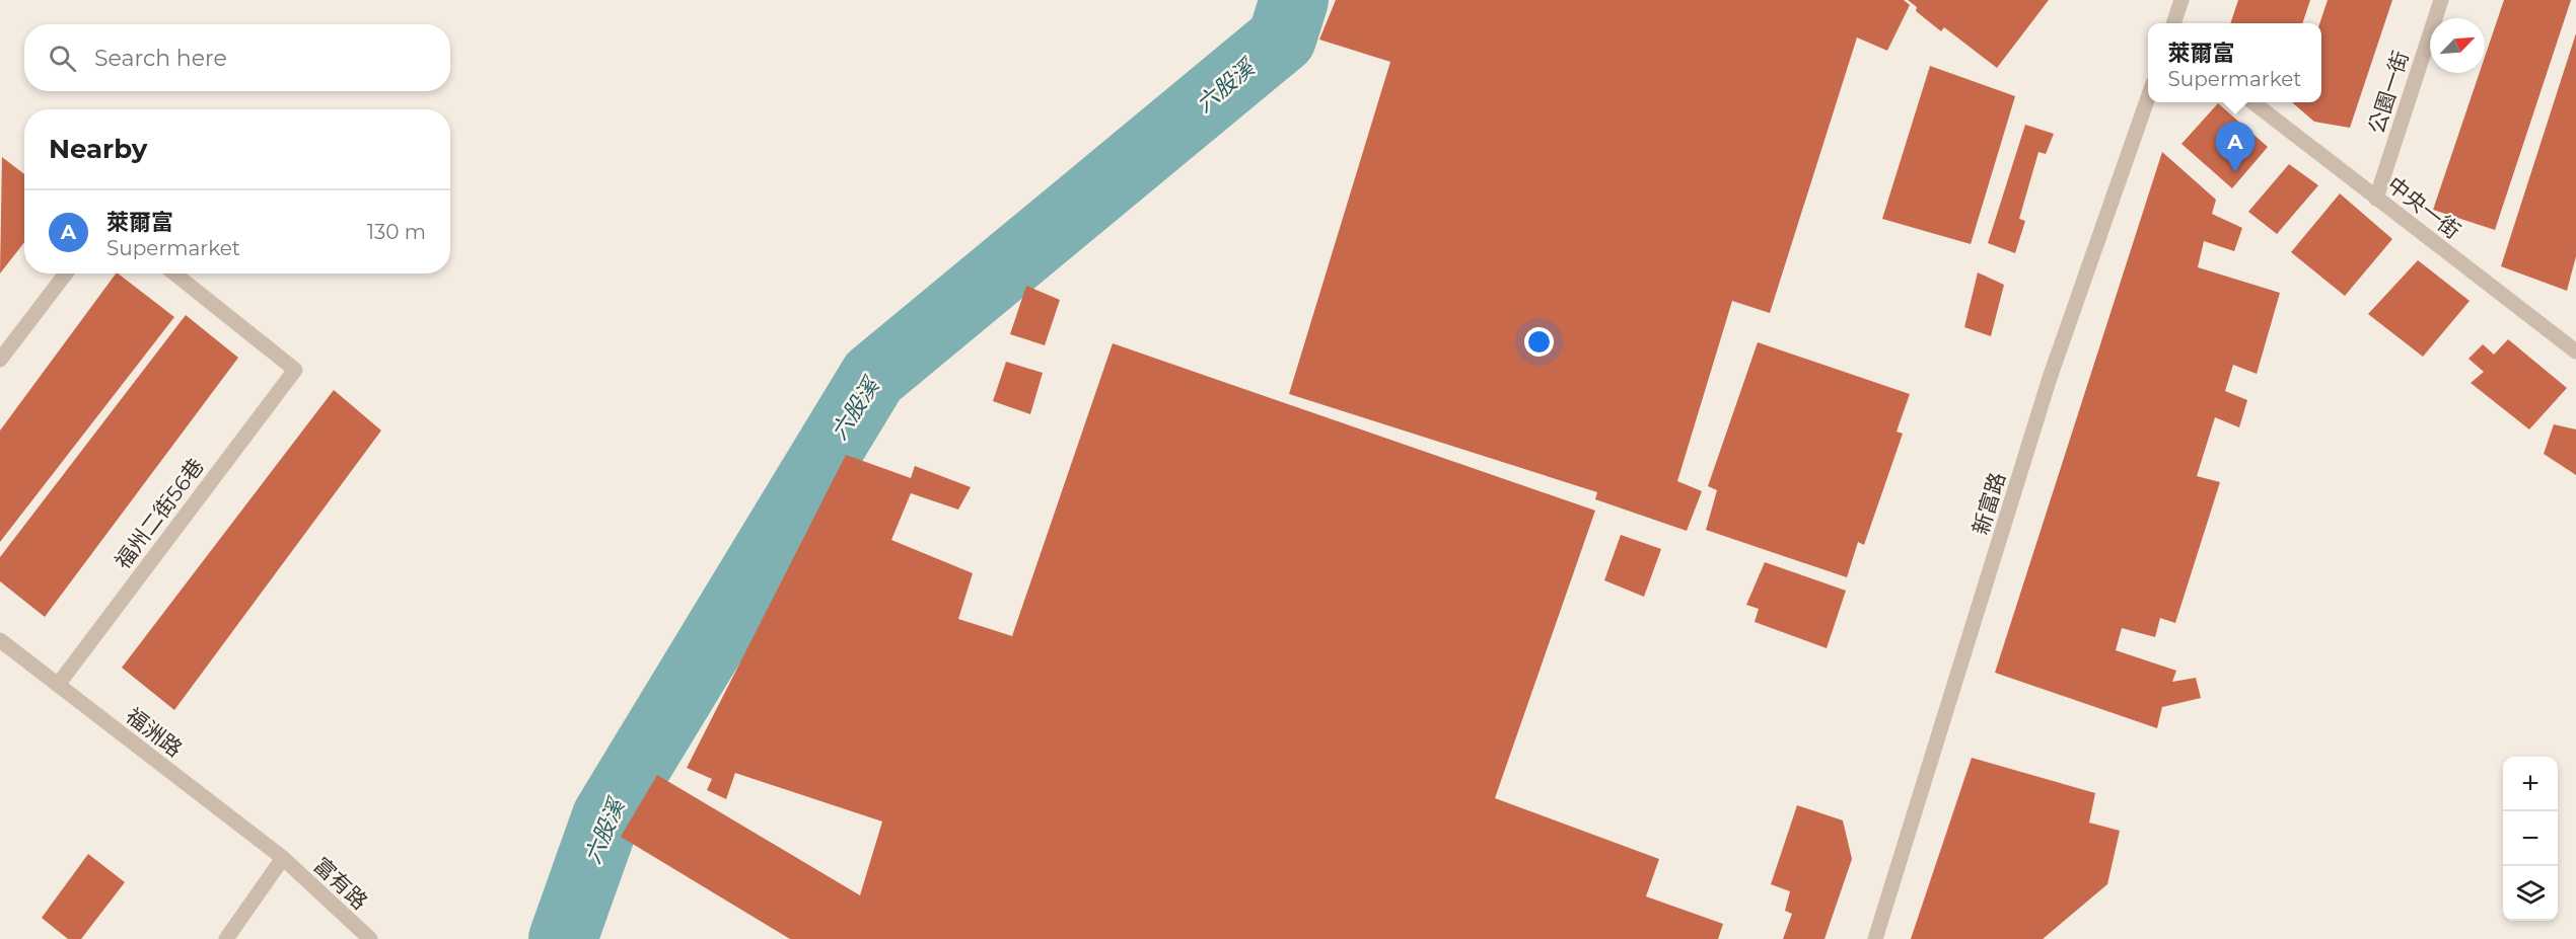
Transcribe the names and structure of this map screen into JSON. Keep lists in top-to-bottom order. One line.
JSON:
{"streets":{"street":["公園一街","中央一街","新富路","福州二街56巷","福洲路","富有路"]},"crossings":[["公園一街","中央一街"],["福州二街56巷","福洲路"],["福洲路","富有路"]],"water":["六股溪"],"north":"top right","page":{"popup":["萊爾富","Supermarket"],"search":"Search here","heading":"Nearby","pins":"A","list":[{"mark":"A","name":"萊爾富","note":"Supermarket","value":"130 m"}],"map_buttons":["+","−"]}}
